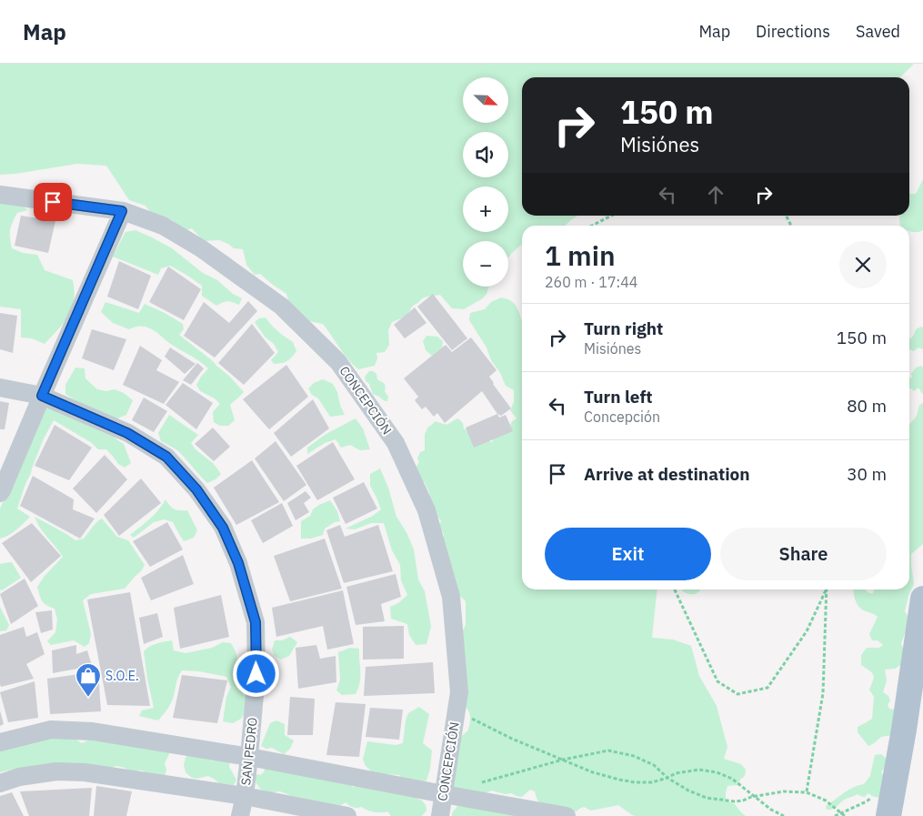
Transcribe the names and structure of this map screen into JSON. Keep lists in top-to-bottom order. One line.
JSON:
{"streets":{"street":["CONCEPCIÓN","SAN PEDRO"]},"places":{"shop":["S.O.E."]},"north":"bottom right","page":{"header":"Map","nav":["Map","Directions","Saved"],"map_buttons":["+","−"],"turn":["150 m","Misiónes"],"heading":["1 min","260 m · 17:44"],"list":[{"name":"Turn right","note":"Misiónes","value":"150 m"},{"name":"Turn left","note":"Concepción","value":"80 m"},{"name":"Arrive at destination","value":"30 m"}],"buttons":["Exit","Share"]}}
